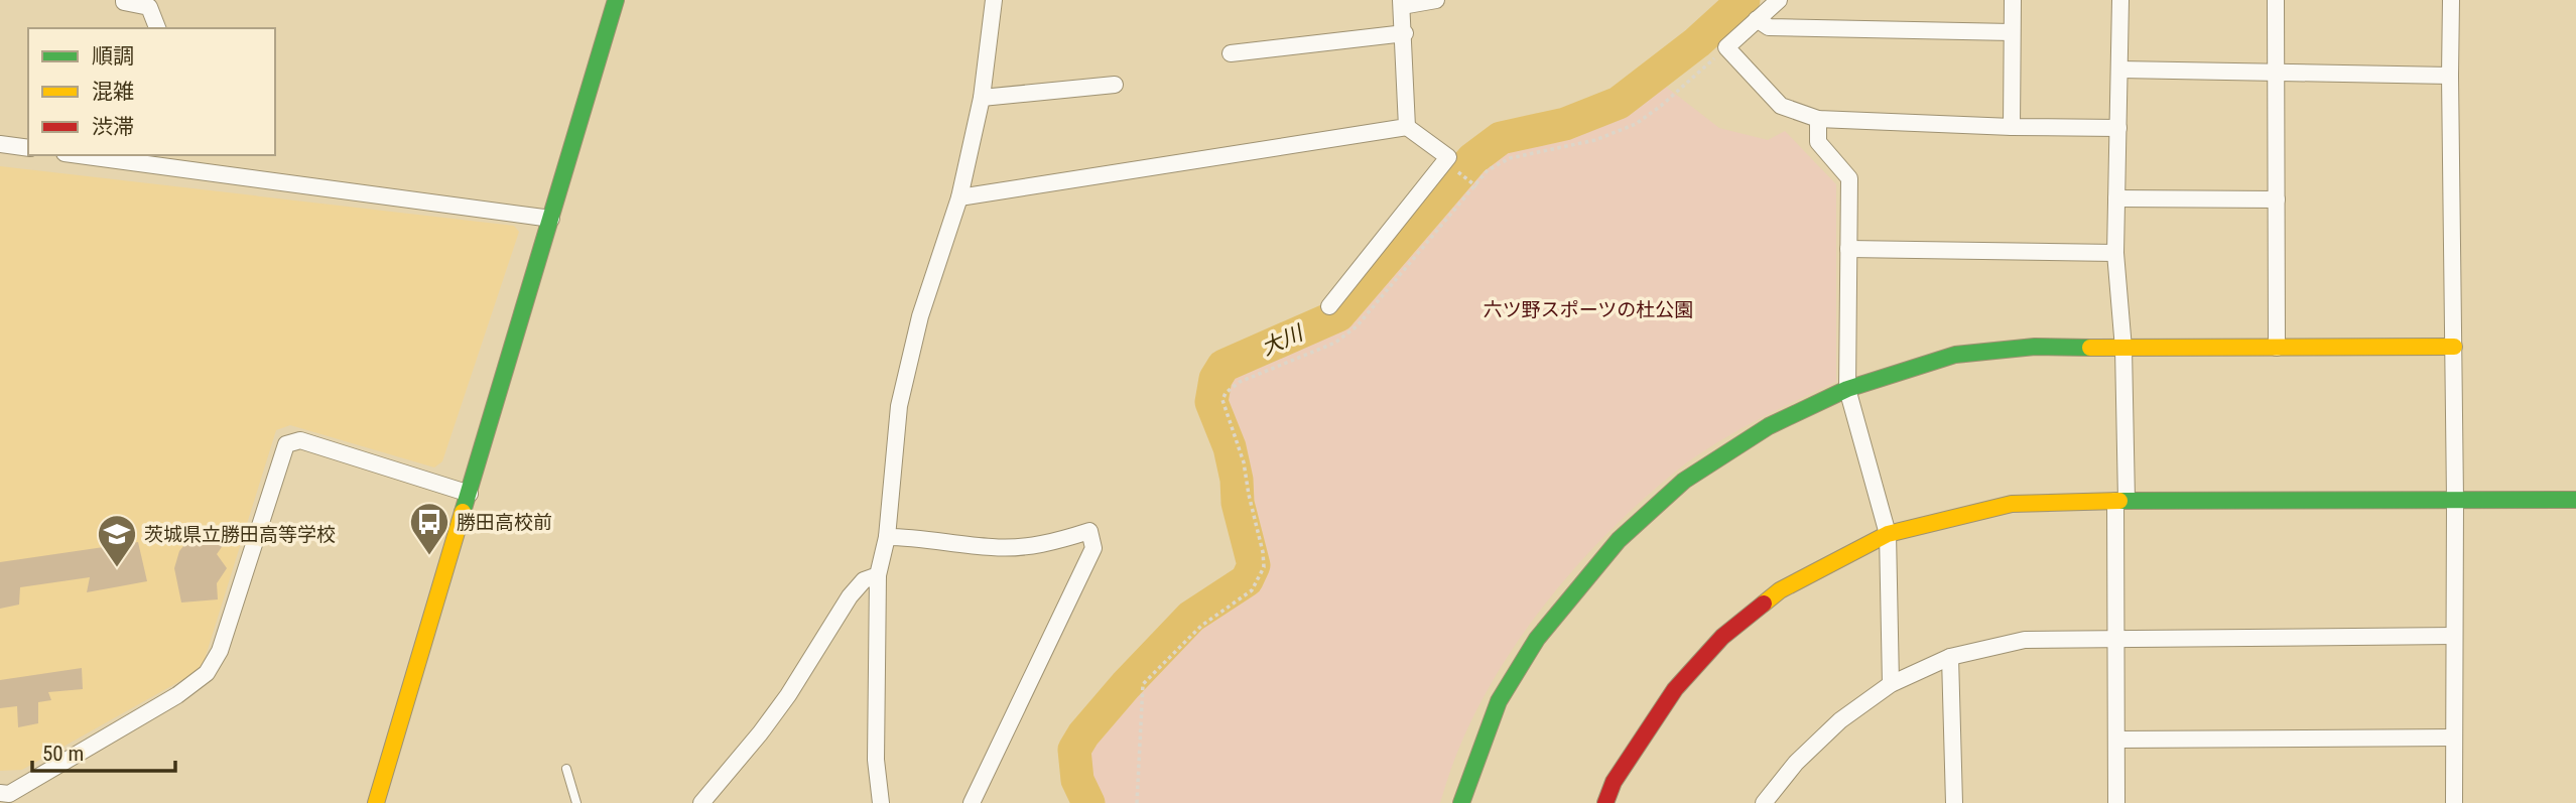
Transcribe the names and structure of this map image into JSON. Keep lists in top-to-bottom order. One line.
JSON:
{"water":["大川"],"parks":["六ツ野スポーツの杜公園"],"places":{"bus stop":["勝田高校前"],"school or university":["茨城県立勝田高等学校"]},"legend":["順調","混雑","渋滞"],"scale_bar":"50 m"}
